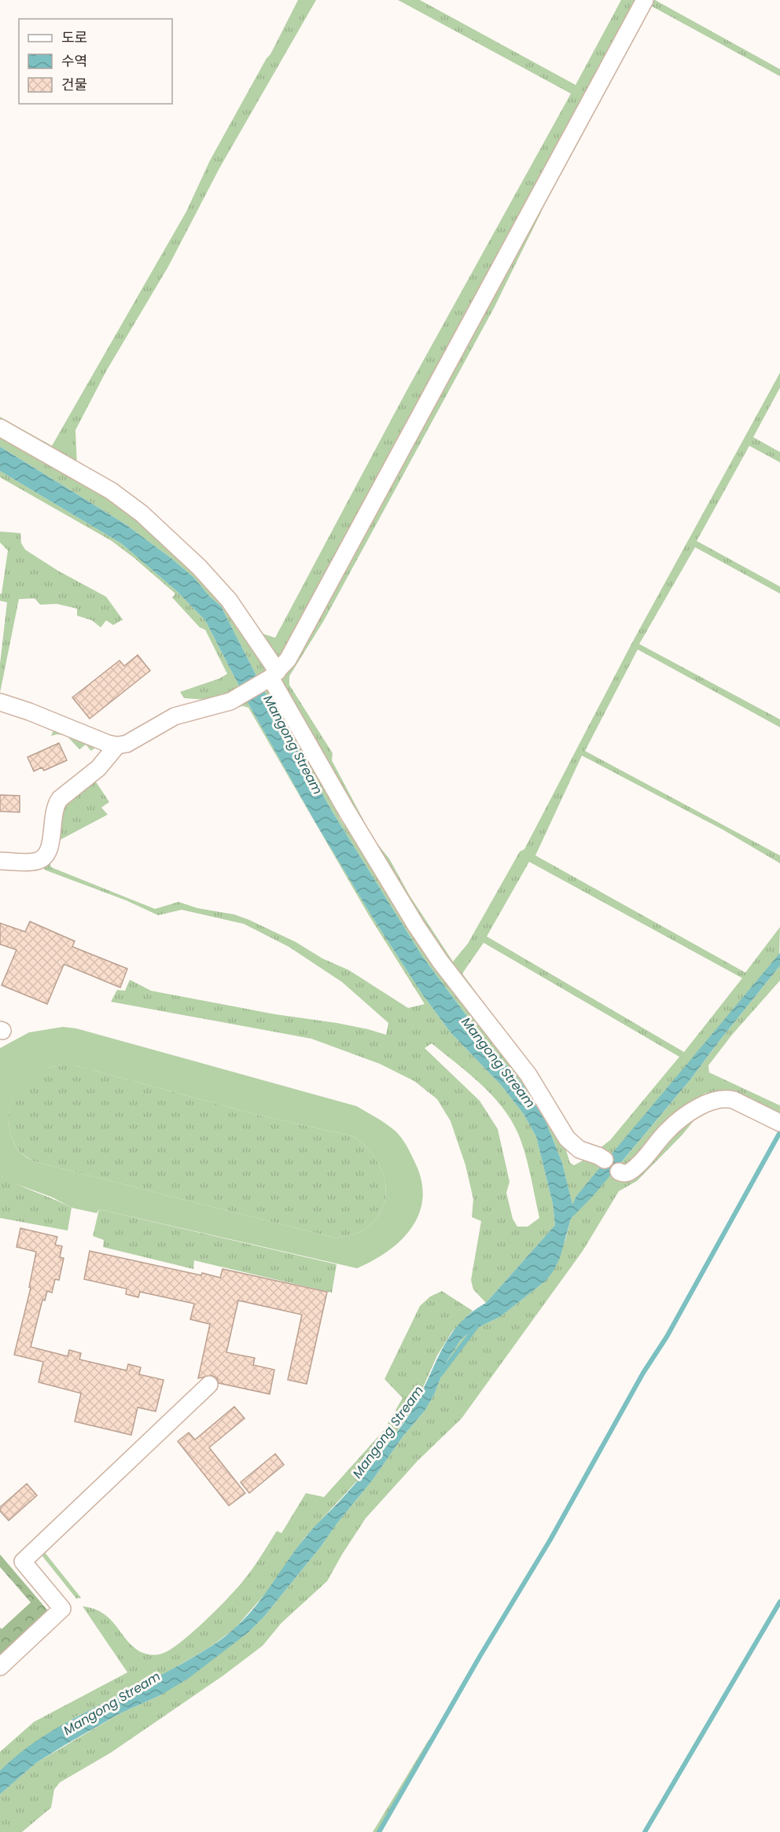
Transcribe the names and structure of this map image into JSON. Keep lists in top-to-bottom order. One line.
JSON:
{"water":["Mangong Stream"],"legend":["도로","수역","건물"]}
